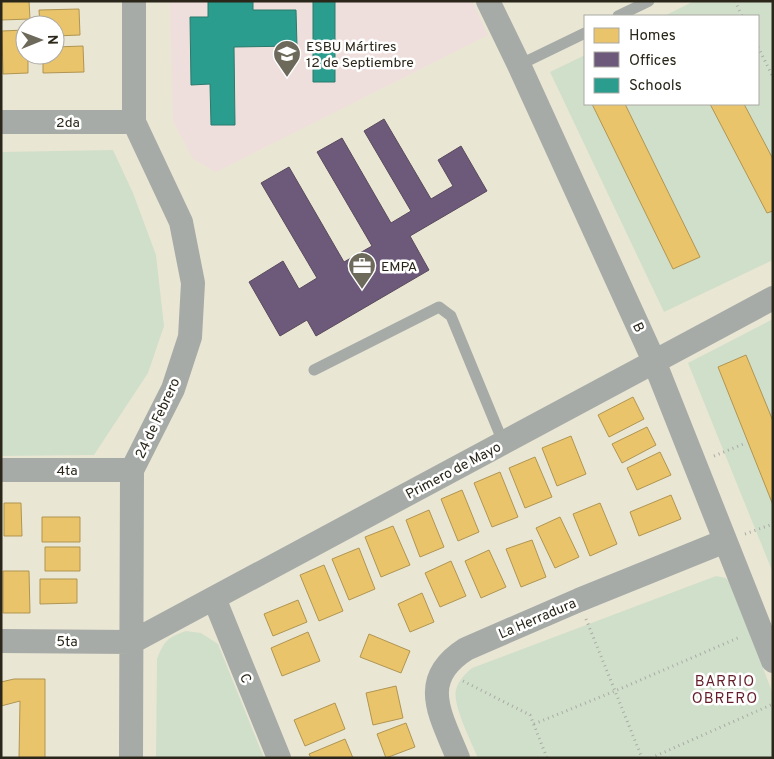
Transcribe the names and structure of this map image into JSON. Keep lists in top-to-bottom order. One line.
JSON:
{"streets":{"street":["2da","B","24 de Febrero","4ta","Primero de Mayo","La Herradura","5ta","C"]},"crossings":[["2da","24 de Febrero"],["B","Primero de Mayo"],["B","La Herradura"],["24 de Febrero","4ta"],["24 de Febrero","Primero de Mayo"],["24 de Febrero","5ta"],["Primero de Mayo","5ta"],["Primero de Mayo","C"]],"districts":["BARRIO OBRERO"],"places":{"school or university":["ESBU Mártires 12 de Septiembre"],"office":["EMPA"]},"legend":["Homes","Offices","Schools"],"north":"right"}
